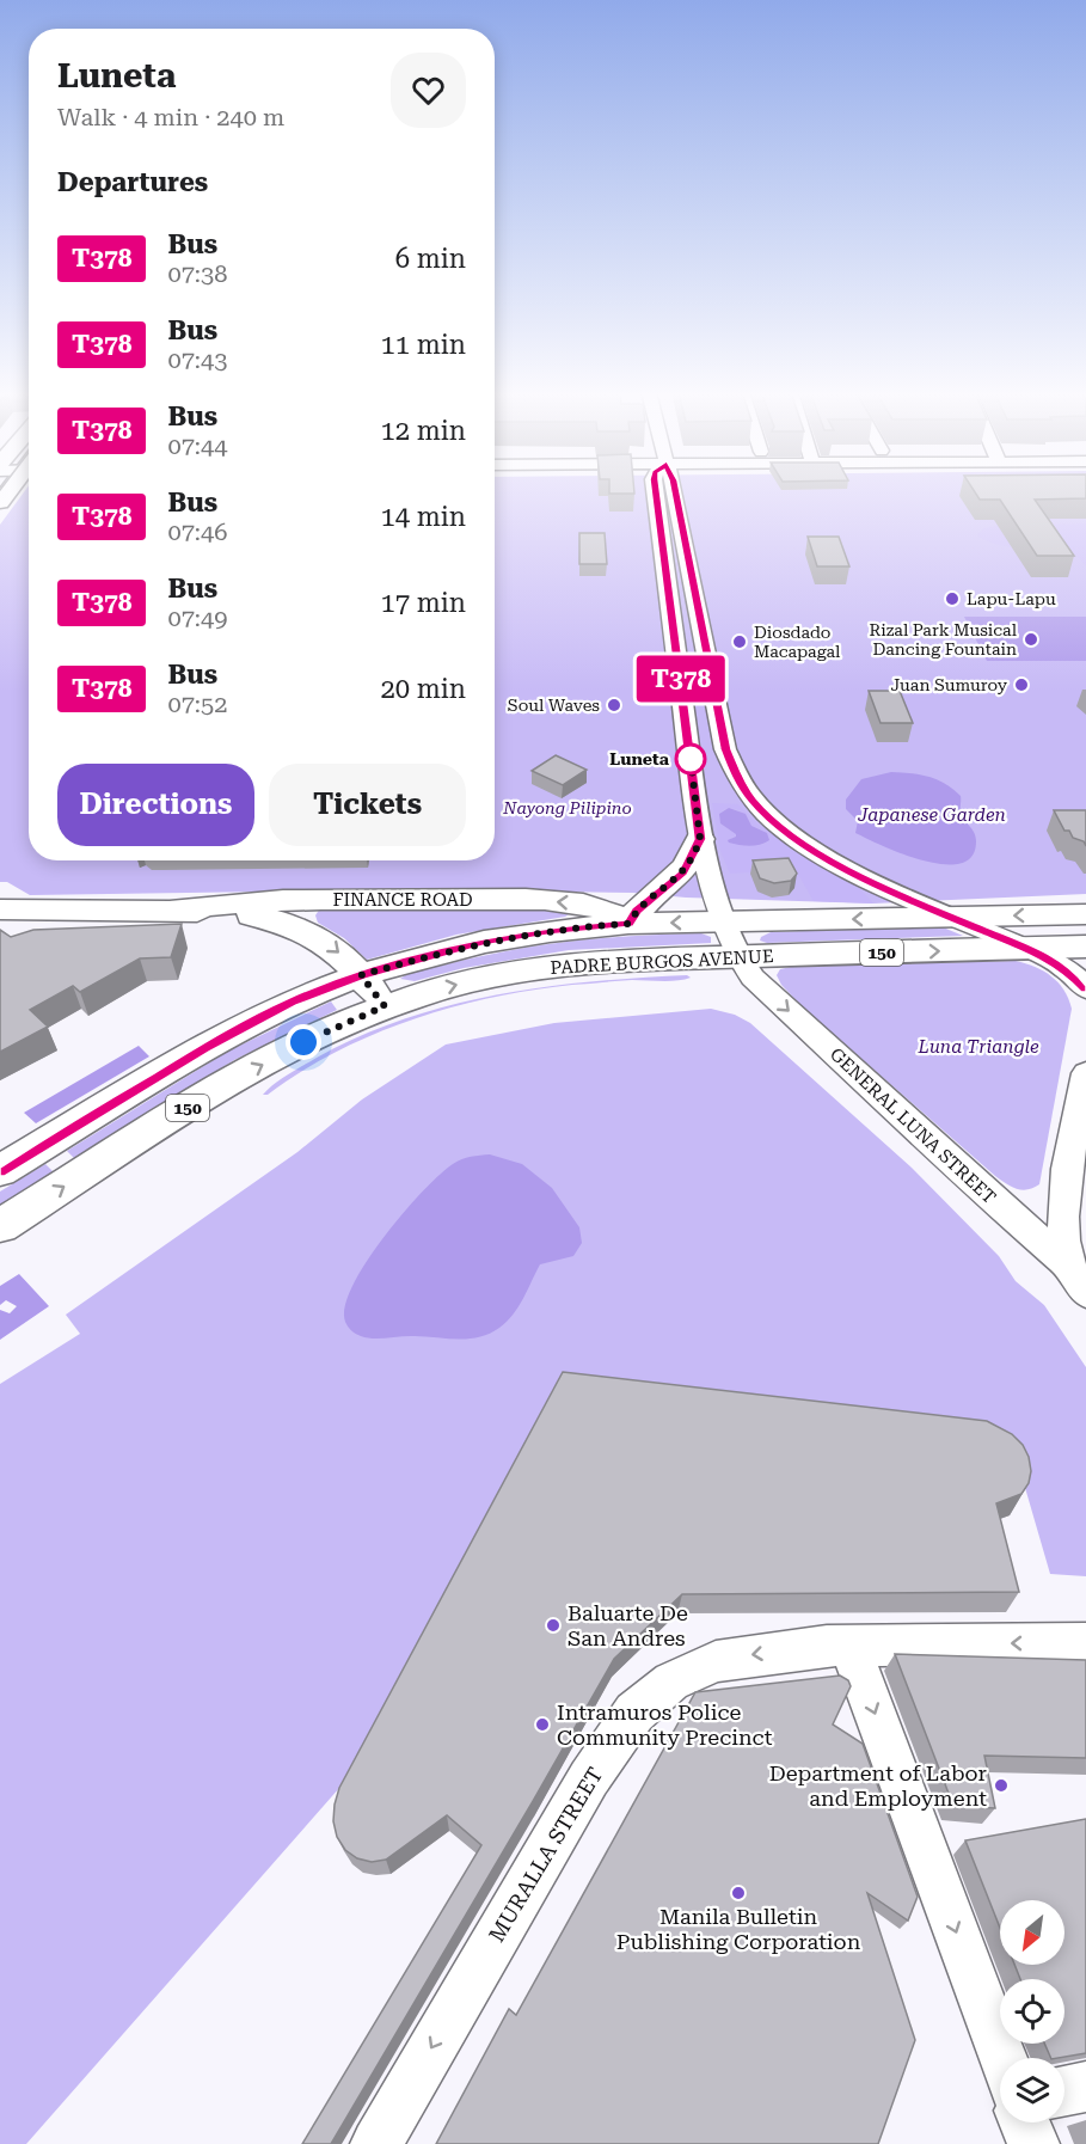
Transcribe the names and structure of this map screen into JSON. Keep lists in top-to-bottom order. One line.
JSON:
{"streets":{"main road":["FINANCE ROAD","150","PADRE BURGOS AVENUE"],"street":["GENERAL LUNA STREET","MURALLA STREET"]},"crossings":[["FINANCE ROAD","PADRE BURGOS AVENUE"],["PADRE BURGOS AVENUE","GENERAL LUNA STREET"]],"one_way":["MURALLA STREET"],"parks":["Nayong Pilipino","Japanese Garden","Luna Triangle"],"places":["Lapu-Lapu","Rizal Park Musical Dancing Fountain","Diosdado Macapagal","Juan Sumuroy","Soul Waves","Luneta","Baluarte De San Andres","Intramuros Police Community Precinct","Department of Labor and Employment","Manila Bulletin Publishing Corporation"],"lines":["bus line T378"],"north":"bottom left","page":{"on_map":"T378","heading":[["Luneta","Walk · 4 min · 240 m"],"Departures"],"list":[{"mark":"T378","name":"Bus","note":"07:38","value":"6 min"},{"mark":"T378","name":"Bus","note":"07:43","value":"11 min"},{"mark":"T378","name":"Bus","note":"07:44","value":"12 min"},{"mark":"T378","name":"Bus","note":"07:46","value":"14 min"},{"mark":"T378","name":"Bus","note":"07:49","value":"17 min"},{"mark":"T378","name":"Bus","note":"07:52","value":"20 min"}],"buttons":["Directions","Tickets"]}}
